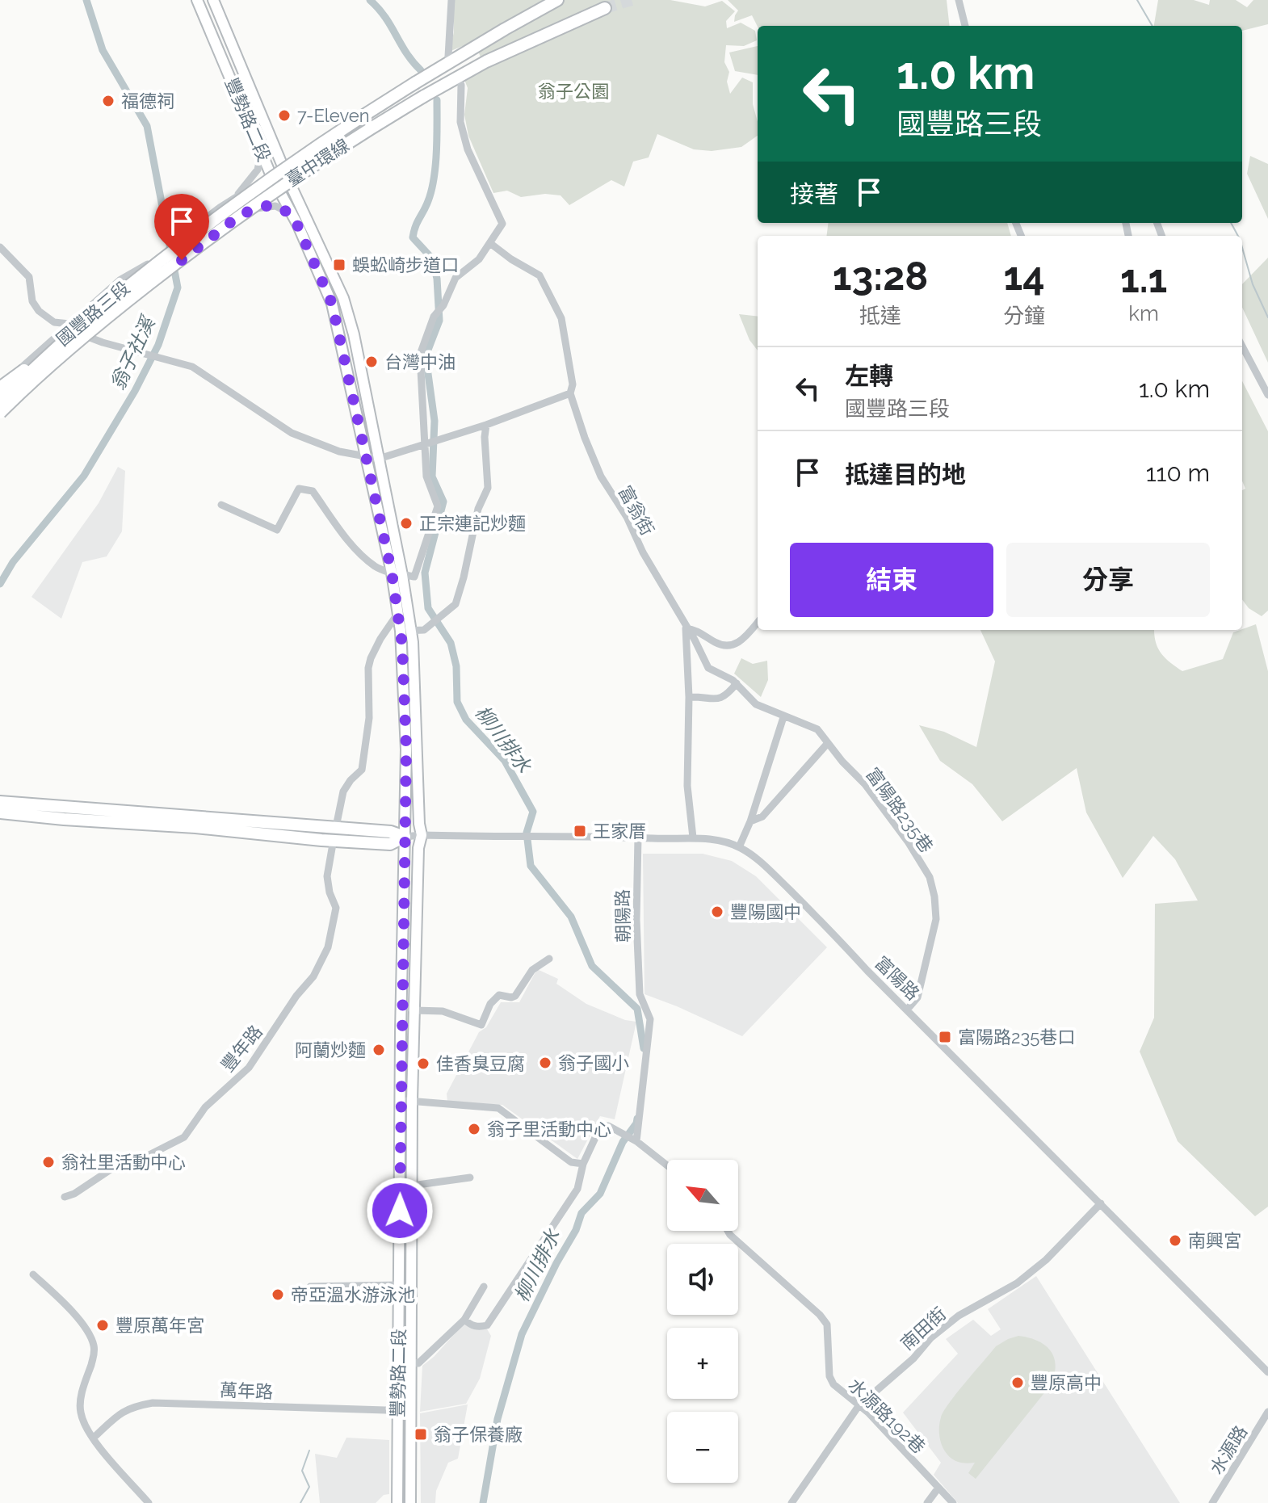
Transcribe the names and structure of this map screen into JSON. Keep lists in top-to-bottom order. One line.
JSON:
{"streets":{"highway":["臺中環線"],"main road":["豐勢路二段"],"street":["國豐路三段","富翁街","富陽路235巷","朝陽路","富陽路","豐年路","南田街","萬年路","水源路192巷","水源路"]},"crossings":[["豐勢路二段","國豐路三段"],["豐勢路二段","富陽路"],["豐勢路二段","萬年路"],["臺中環線","國豐路三段"],["富翁街","富陽路235巷"],["富翁街","富陽路"],["富陽路235巷","富陽路"],["朝陽路","富陽路"],["富陽路","南田街"],["南田街","水源路192巷"]],"water":["翁子社溪","柳川排水"],"parks":["翁子公園"],"places":{"other":["福德祠","7-Eleven","台灣中油","正宗連記炒麵","豐陽國中","阿蘭炒麵","翁子國小","佳香臭豆腐","翁子里活動中心","翁社里活動中心","南興宮","帝亞溫水游泳池","豐原萬年宮","豐原高中"],"transit":["蜈蚣崎步道口","王家厝","富陽路235巷口","翁子保養廠"]},"north":"top left","page":{"turn":["1.0 km","國豐路三段"],"then":"接著","eta":["13:28","抵達","14","分鐘","1.1","km"],"list":[{"name":"左轉","note":"國豐路三段","value":"1.0 km"},{"name":"抵達目的地","value":"110 m"}],"buttons":["結束","分享"],"map_buttons":["+","−"]}}
